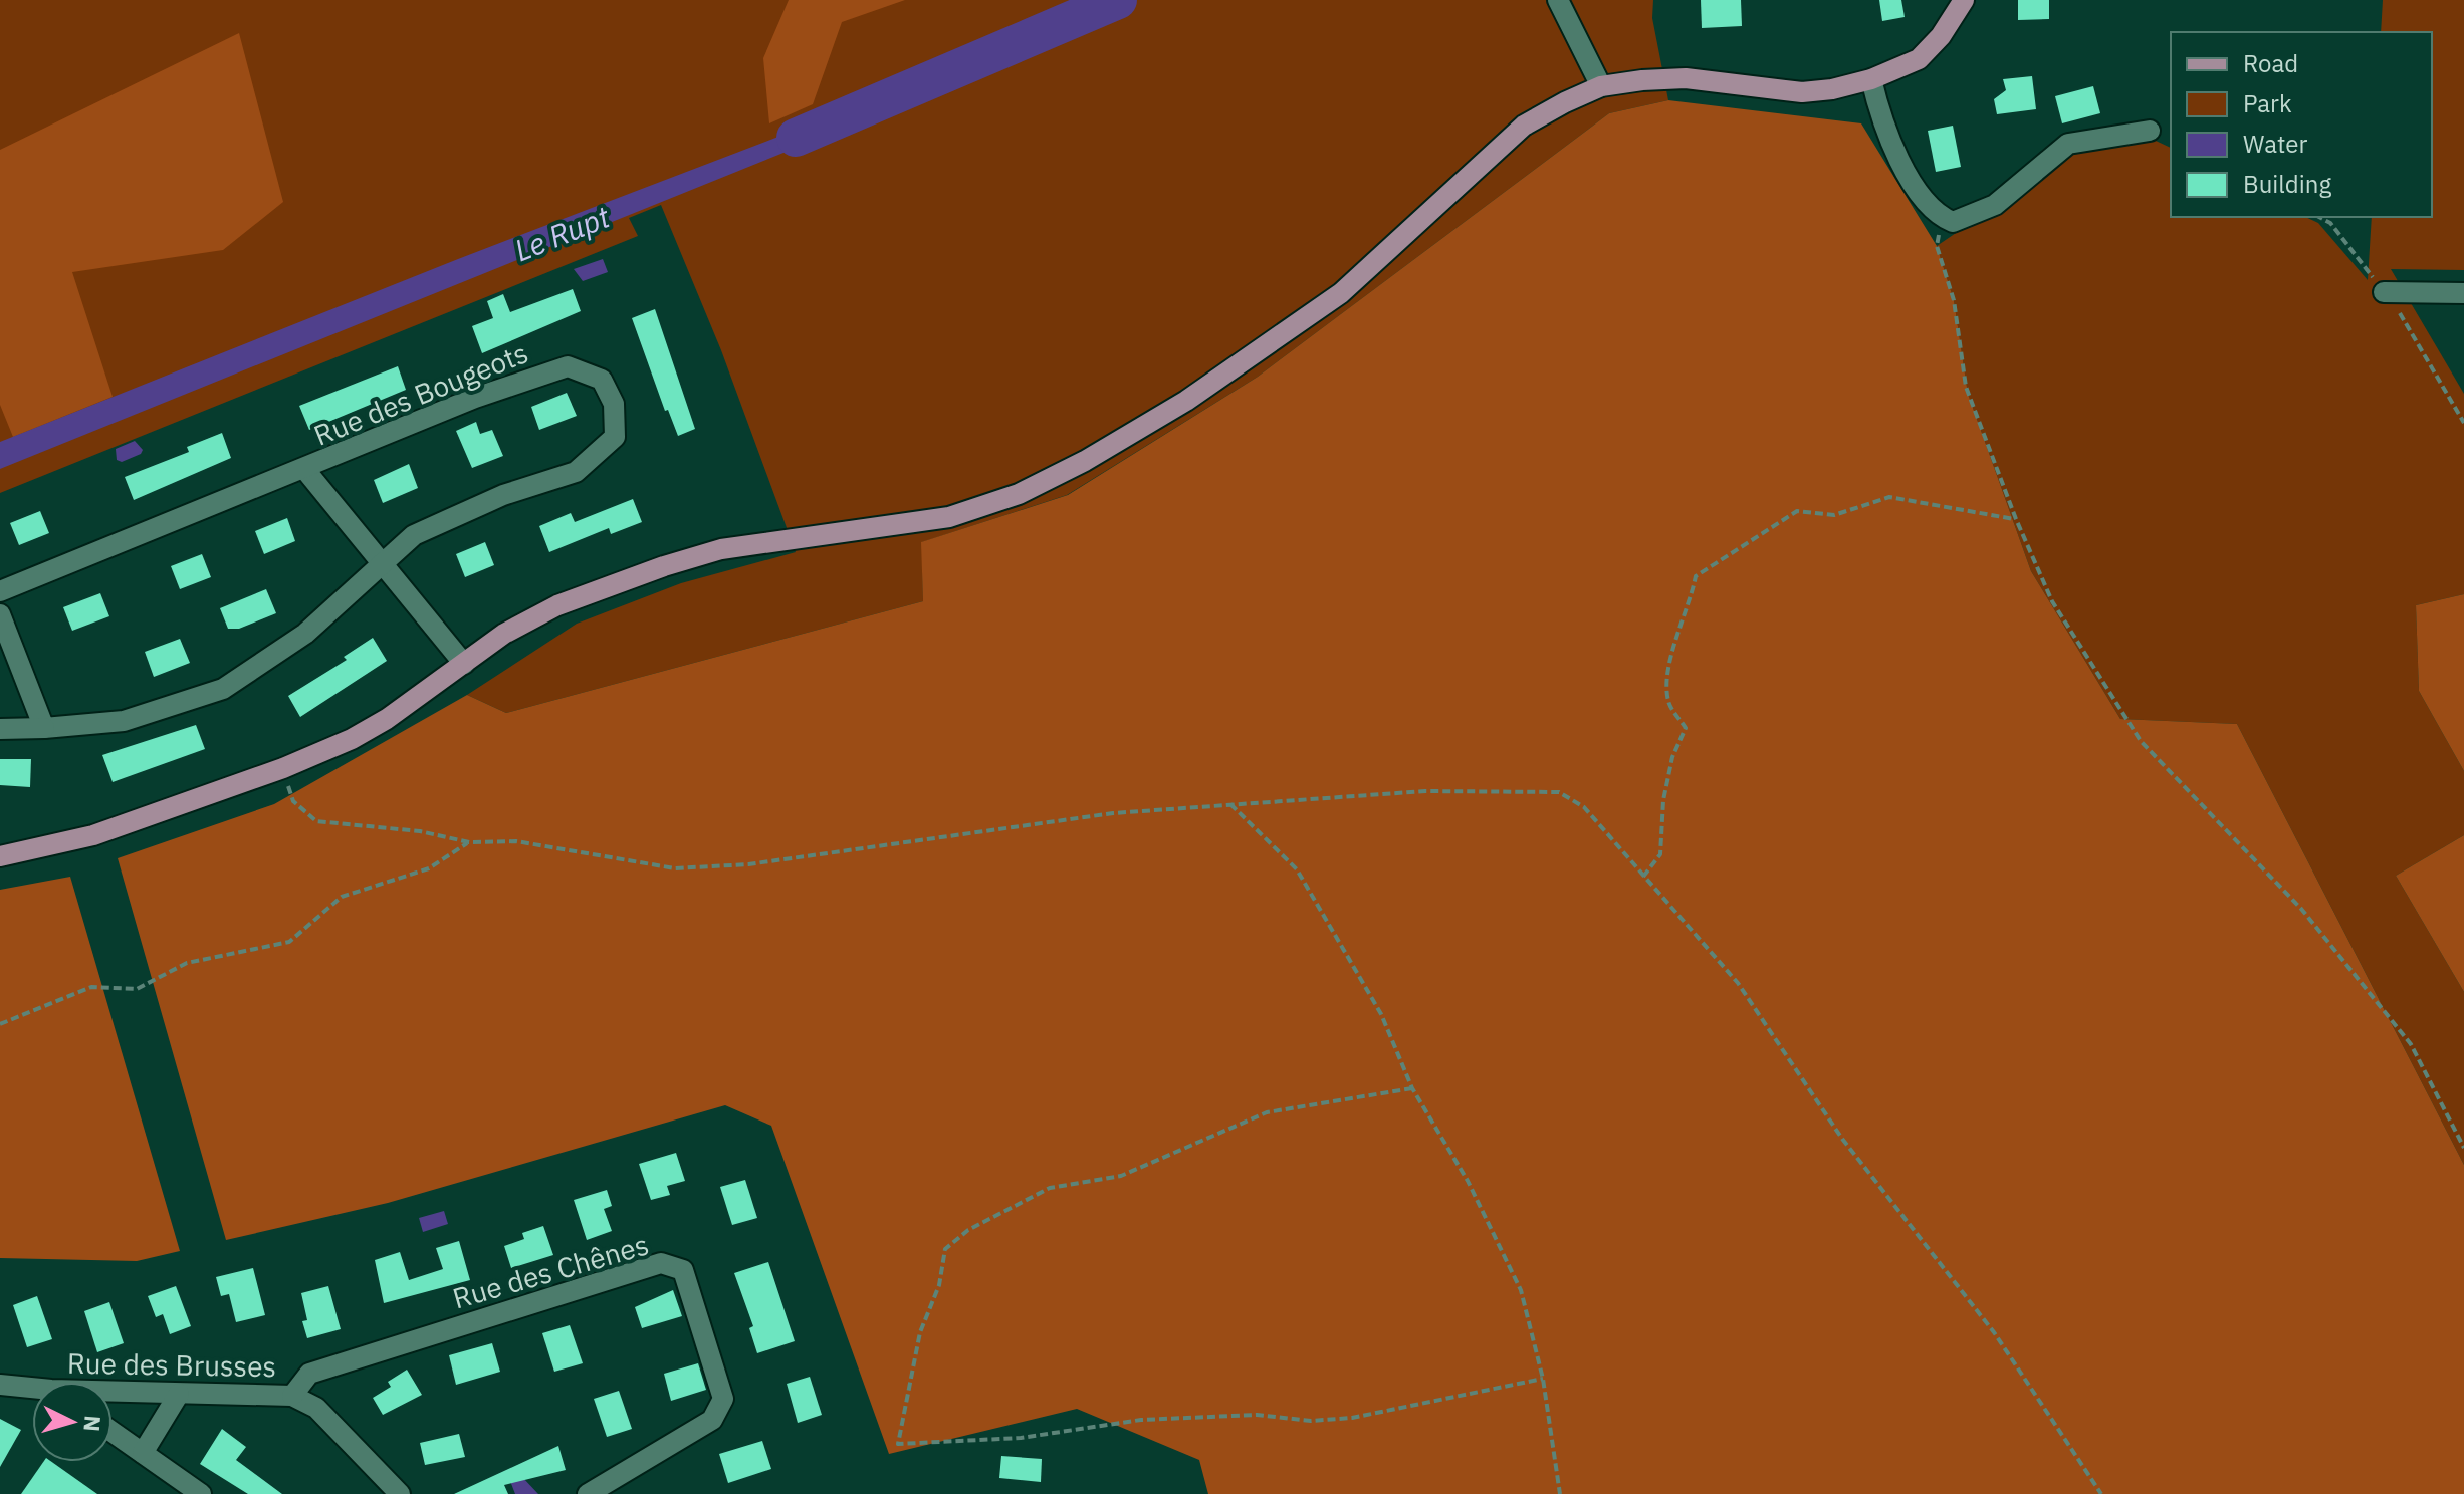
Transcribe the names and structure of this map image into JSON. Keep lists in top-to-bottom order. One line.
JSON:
{"streets":{"street":["Rue des Bougeots","Rue des Chênes","Rue des Brusses"]},"crossings":[["Rue des Chênes","Rue des Brusses"]],"water":["Le Rupt"],"legend":["Road","Park","Water","Building"],"north":"right"}
